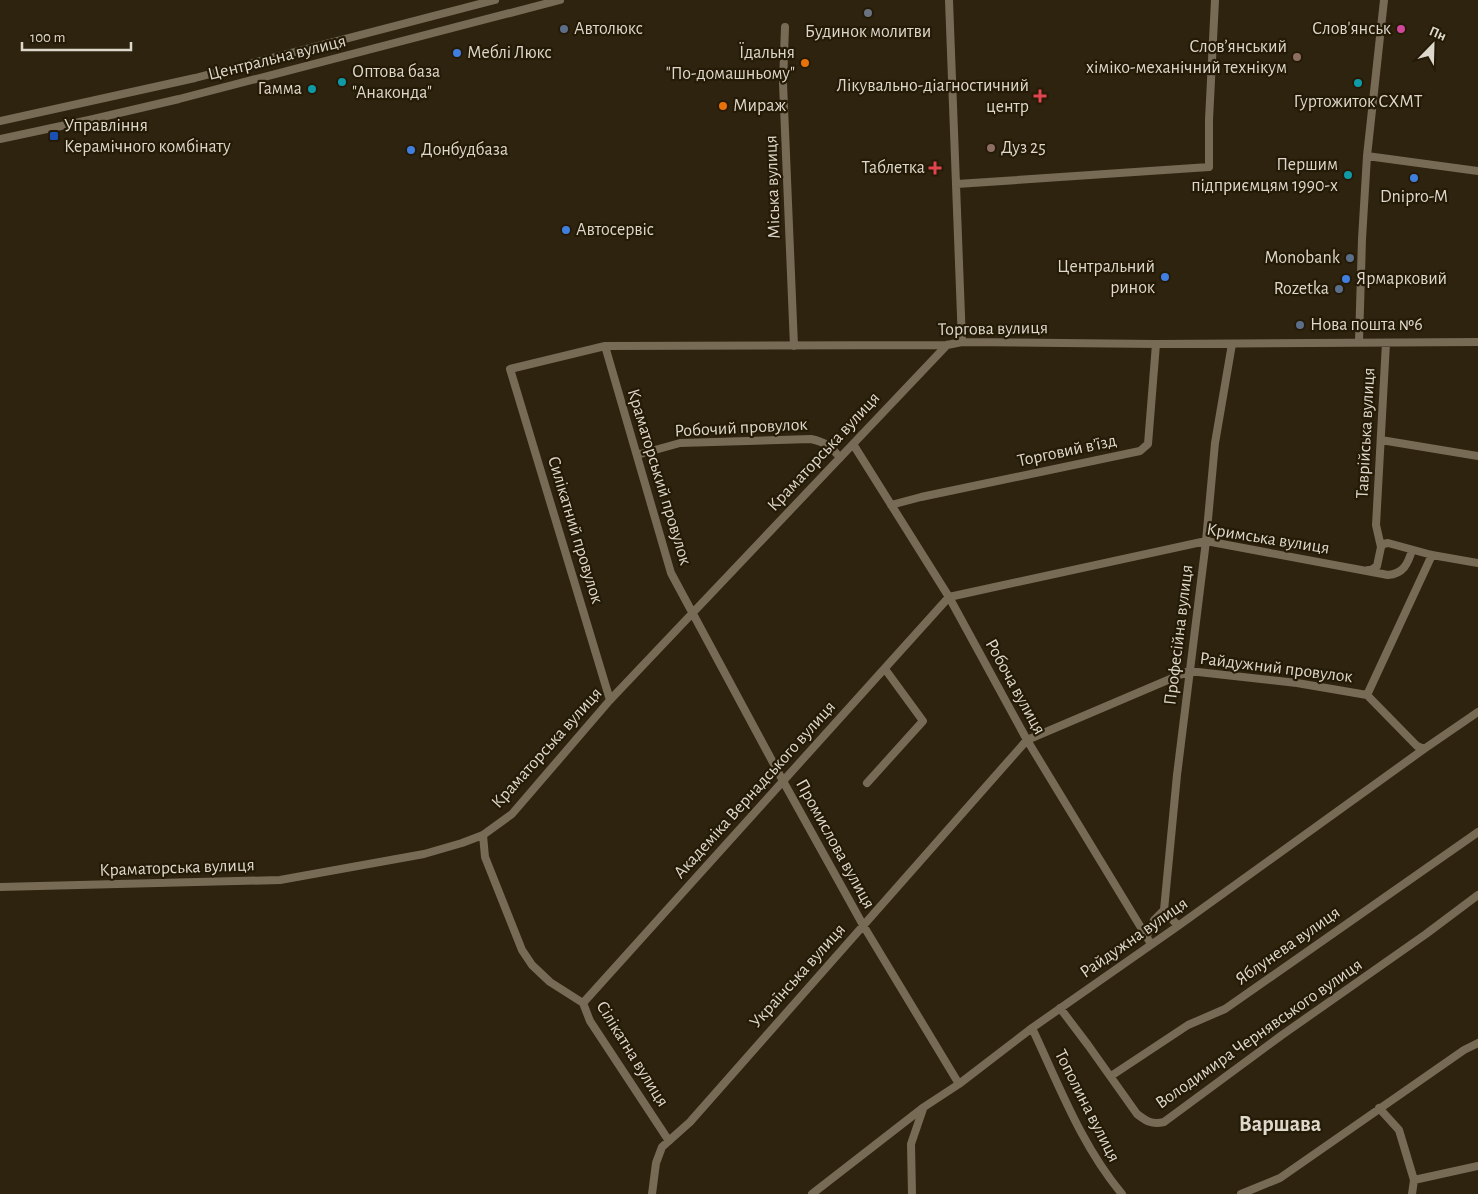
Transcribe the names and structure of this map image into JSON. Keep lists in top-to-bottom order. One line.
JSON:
{"streets":{"street":["Центральна вулиця","Міська вулиця","Торгова вулиця","Робочий провулок","Таврійська вулиця","Торговий в’їзд","Краматорська вулиця","Краматорський провулок","Силікатний провулок","Кримська вулиця","Професійна вулиця","Райдужний провулок","Робоча вулиця","Академіка Вернадського вулиця","Промислова вулиця","Райдужна вулиця","Яблунева вулиця","Українська вулиця","Володимира Чернявського вулиця","Сілікатна вулиця","Тополина вулиця"]},"crossings":[["Міська вулиця","Торгова вулиця"],["Торгова вулиця","Таврійська вулиця"],["Торгова вулиця","Торговий в’їзд"],["Торгова вулиця","Краматорська вулиця"],["Торгова вулиця","Краматорський провулок"],["Торгова вулиця","Силікатний провулок"],["Торгова вулиця","Професійна вулиця"],["Робочий провулок","Краматорська вулиця"],["Робочий провулок","Краматорський провулок"],["Торговий в’їзд","Робоча вулиця"],["Краматорська вулиця","Краматорський провулок"],["Краматорська вулиця","Силікатний провулок"],["Краматорська вулиця","Робоча вулиця"],["Краматорська вулиця","Промислова вулиця"],["Краматорська вулиця","Сілікатна вулиця"],["Краматорський провулок","Промислова вулиця"],["Кримська вулиця","Професійна вулиця"],["Кримська вулиця","Робоча вулиця"],["Кримська вулиця","Академіка Вернадського вулиця"],["Професійна вулиця","Райдужний провулок"],["Райдужний провулок","Робоча вулиця"],["Райдужний провулок","Райдужна вулиця"],["Райдужний провулок","Українська вулиця"],["Робоча вулиця","Академіка Вернадського вулиця"],["Робоча вулиця","Райдужна вулиця"],["Робоча вулиця","Українська вулиця"],["Академіка Вернадського вулиця","Промислова вулиця"],["Академіка Вернадського вулиця","Сілікатна вулиця"],["Промислова вулиця","Райдужна вулиця"],["Промислова вулиця","Українська вулиця"],["Райдужна вулиця","Володимира Чернявського вулиця"],["Райдужна вулиця","Тополина вулиця"],["Яблунева вулиця","Володимира Чернявського вулиця"],["Українська вулиця","Сілікатна вулиця"]],"districts":["Варшава"],"places":{"other":["Будинок молитви","Автолюкс","Слов'янськ","Меблі Люкс","Слов’янський хіміко-механічний технікум","Їдальня \"По-домашньому\"","Оптова база \"Анаконда\"","Гуртожиток СХМТ","Гамма","Мираж","Дуз 25","Донбудбаза","Першим підприємцям 1990-х","Dnipro-M","Автосервіс","Monobank","Центральний ринок","Ярмарковий","Rozetka","Нова пошта №6"],"health":["Лікувально-діагностичний центр","Таблетка"],"transit":["Управління Керамічного комбінату"]},"scale_bar":"100 m","north":"top right"}
